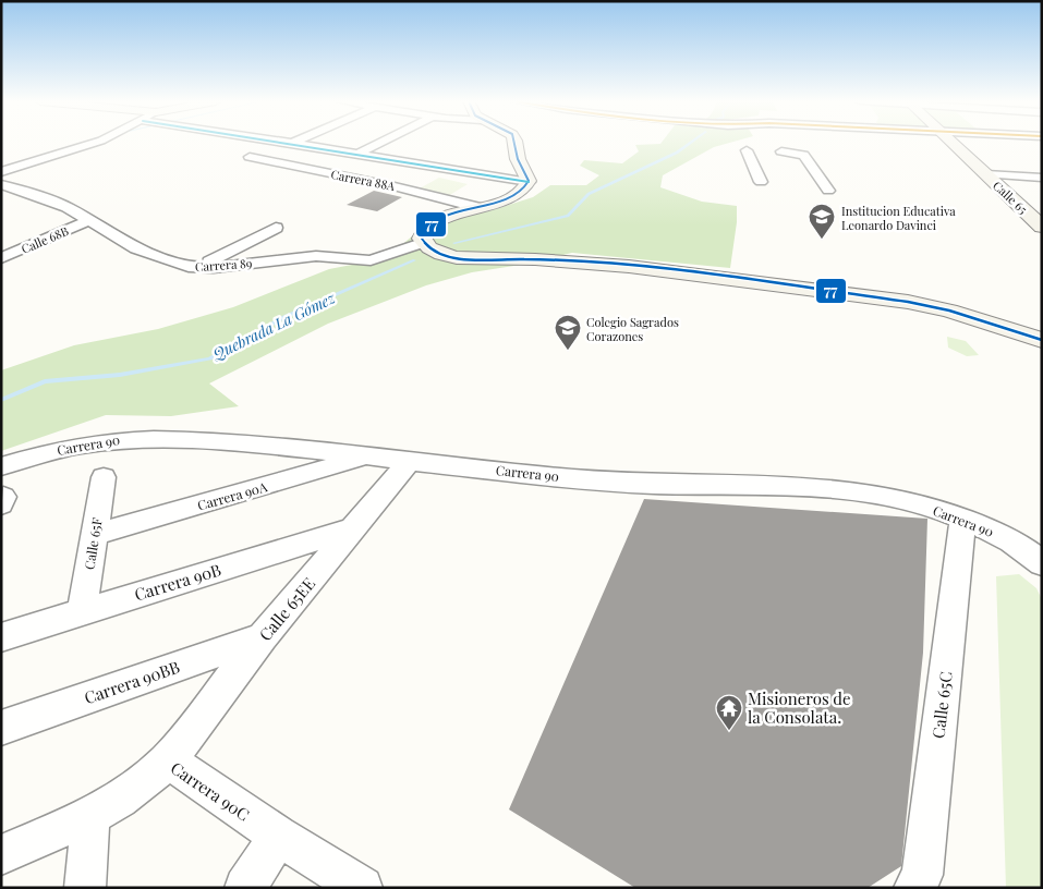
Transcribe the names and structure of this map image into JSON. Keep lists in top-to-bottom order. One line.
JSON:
{"streets":{"street":["Carrera 88A","Calle 65","Calle 68B","Carrera 89","Carrera 90","Carrera 90A","Calle 65F","Carrera 90B","Calle 65EE","Carrera 90BB","Calle 65C","Carrera 90C"]},"crossings":[["Calle 68B","Carrera 89"],["Carrera 90","Carrera 90A"],["Carrera 90","Calle 65EE"],["Carrera 90","Calle 65C"],["Carrera 90A","Calle 65F"],["Calle 65F","Carrera 90B"],["Carrera 90B","Calle 65EE"],["Calle 65EE","Carrera 90BB"],["Calle 65EE","Carrera 90C"]],"water":["Quebrada La Gómez"],"places":{"school or university":["Institucion Educativa Leonardo Davinci","Colegio Sagrados Corazones"],"temple":["Misioneros de la Consolata."]},"lines":["transit line 77"]}
